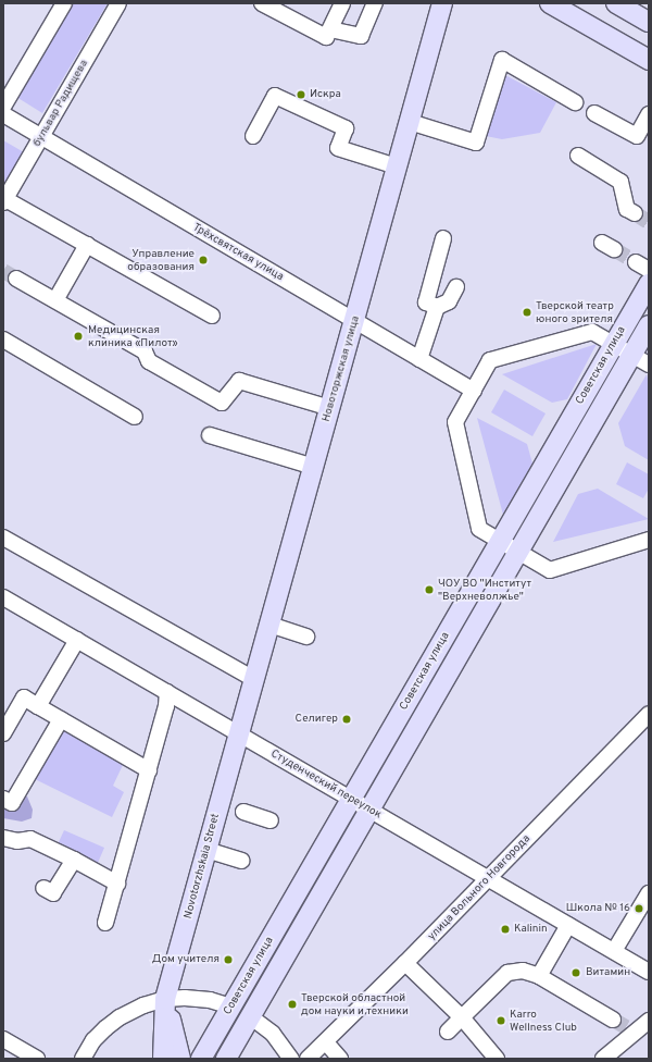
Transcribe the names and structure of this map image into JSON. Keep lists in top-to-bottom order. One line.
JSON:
{"streets":{"main road":["Советская улица","Новоторжская улица","Novotorzhskaia Street"],"street":["бульвар Радищева","Трёхсвятская улица","Студенческий переулок","улица Вольного Новгорода"]},"crossings":[["бульвар Радищева","Трёхсвятская улица"],["Трёхсвятская улица","Новоторжская улица"],["Советская улица","Студенческий переулок"],["Новоторжская улица","Студенческий переулок"],["Новоторжская улица","Novotorzhskaia Street"],["Студенческий переулок","Novotorzhskaia Street"],["Студенческий переулок","улица Вольного Новгорода"]],"places":["Искра","Управление образования","Тверской театр юного зрителя","Медицинская клиника «Пилот»","ЧОУ ВО \"Институт \"Верхневолжье\"","Селигер","Школа № 16","Kalinin","Дом учителя","Витамин","Тверской областной дом науки и техники","Karro Wellness Club"]}
